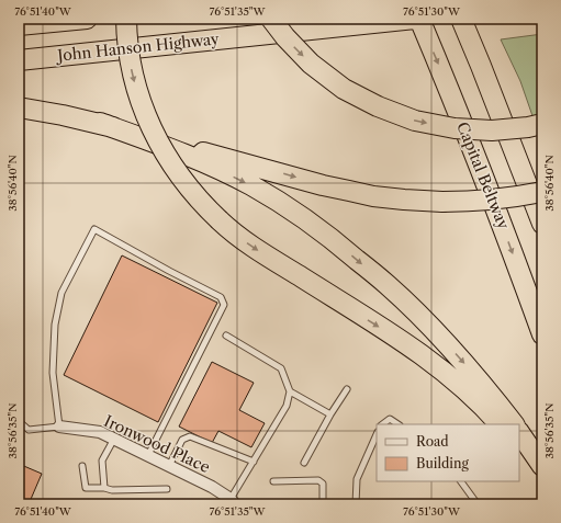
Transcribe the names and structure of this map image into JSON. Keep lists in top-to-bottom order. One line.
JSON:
{"streets":{"highway":["John Hanson Highway","Capital Beltway"],"street":["Ironwood Place"]},"legend":["Road","Building"],"coordinates":["76°51'40\"W","76°51'35\"W","76°51'30\"W","38°56'40\"N","38°56'35\"N"]}
